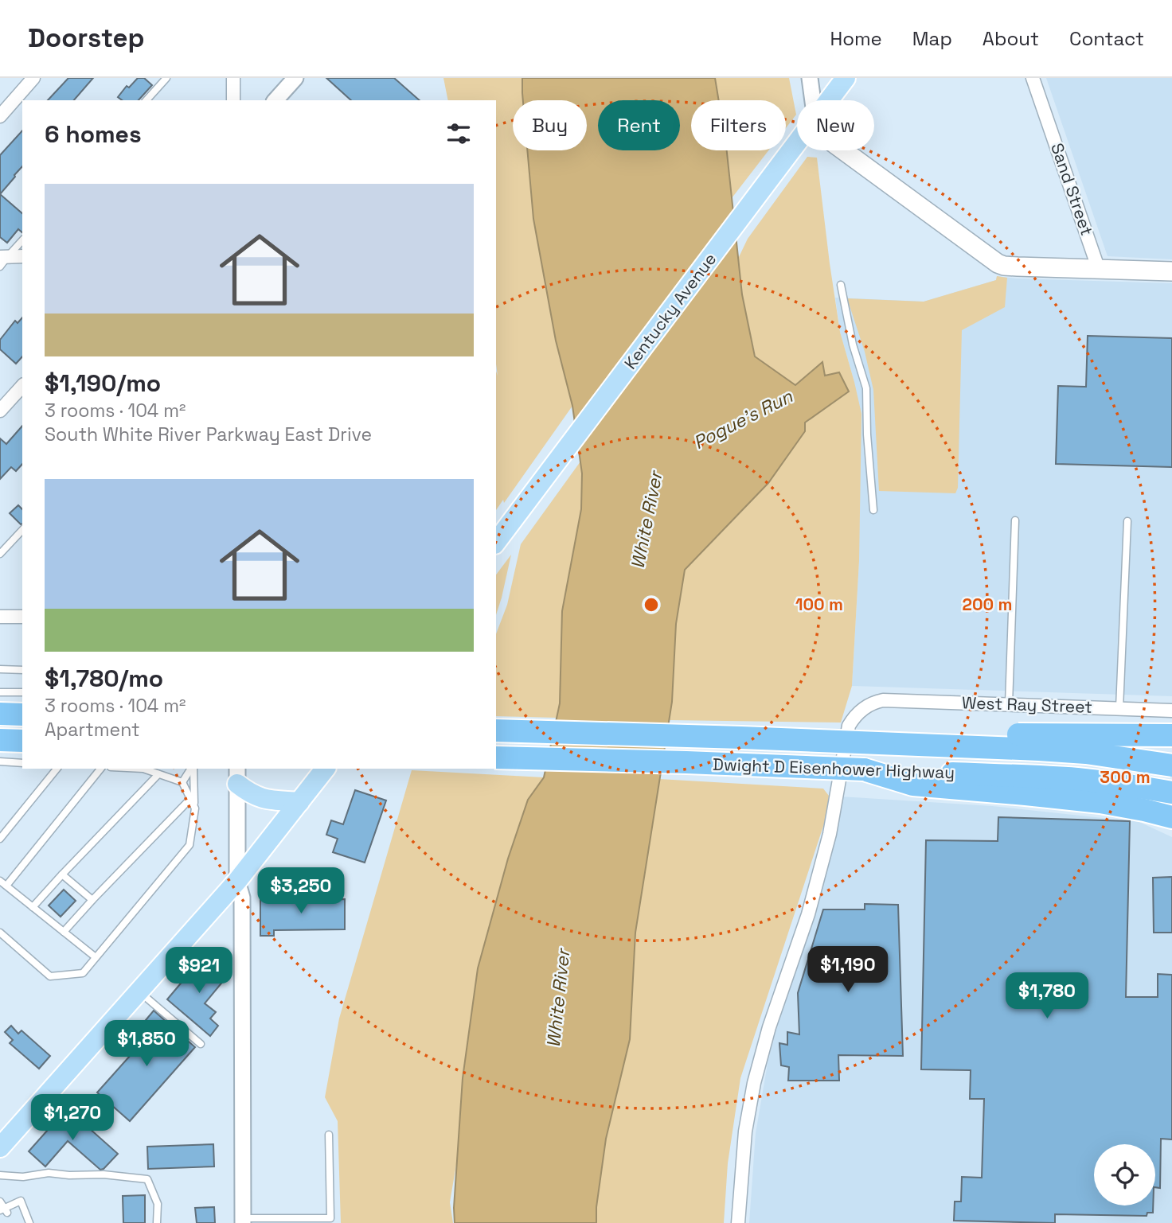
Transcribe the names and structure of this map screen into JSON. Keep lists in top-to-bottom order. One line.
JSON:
{"streets":{"highway":["Dwight D Eisenhower Highway"],"main road":["Kentucky Avenue"],"street":["Sand Street","West Ray Street"]},"water":["Pogue's Run","White River"],"page":{"header":"Doorstep","nav":["Home","Map","About","Contact"],"chip":["Buy","Rent","Filters","New"],"heading":"6 homes","list":[{"name":"$1,190/mo","note":"3 rooms · 104 m² · South White River Parkway East Drive"},{"name":"$1,780/mo","note":"3 rooms · 104 m² · Apartment"}],"price":["$3,250","$1,190","$921","$1,780","$1,850","$1,270"]},"rings":["100 m","200 m","300 m"]}
